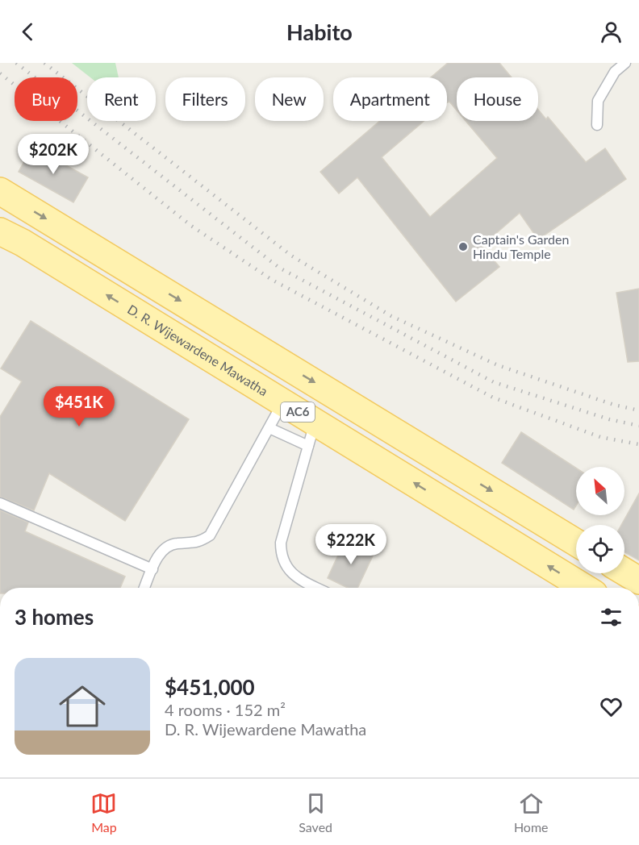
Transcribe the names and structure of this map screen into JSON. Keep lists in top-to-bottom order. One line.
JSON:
{"streets":{"main road":["D. R. Wijewardene Mawatha","AC6"]},"places":["Captain's Garden Hindu Temple"],"north":"top left","page":{"header":"Habito","chip":["Buy","Rent","Filters","New","Apartment","House"],"price":["$202K","$451K","$222K"],"heading":"3 homes","list":[{"name":"$451,000","note":"4 rooms · 152 m² · D. R. Wijewardene Mawatha"}],"tabs":["Map","Saved","Home"]}}
